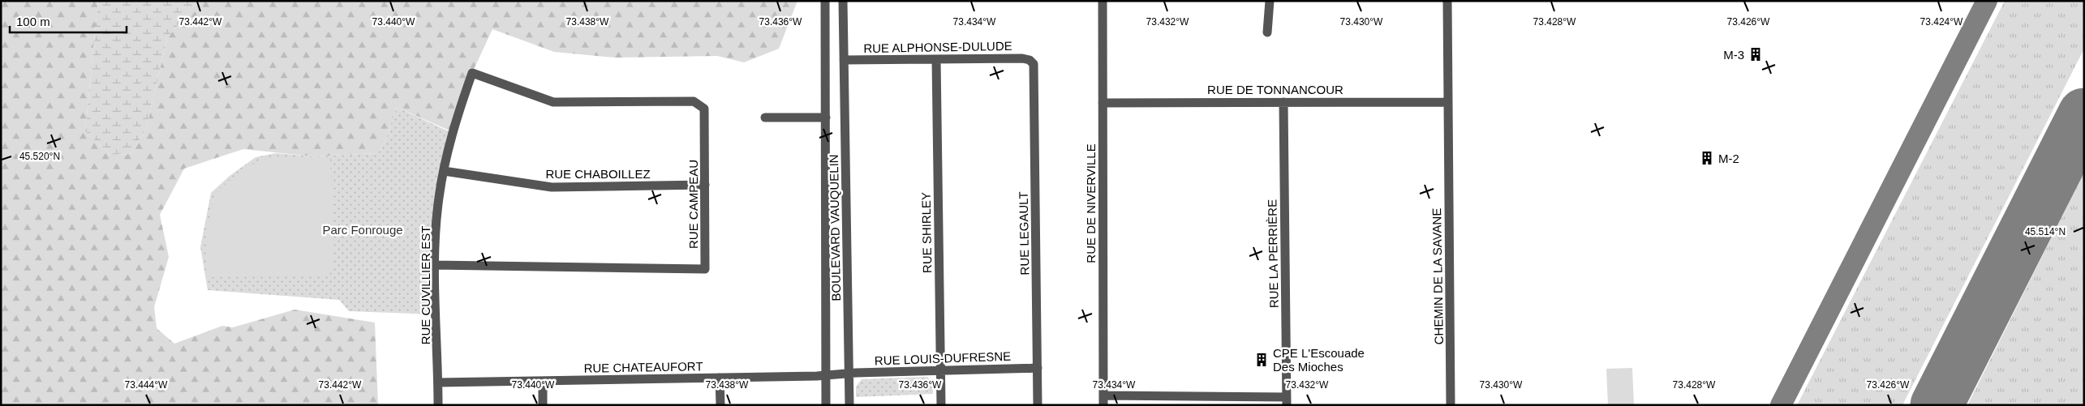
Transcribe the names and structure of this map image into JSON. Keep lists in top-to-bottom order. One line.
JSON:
{"streets":{"street":["RUE ALPHONSE-DULUDE","RUE DE TONNANCOUR","RUE CHABOILLEZ","RUE DE NIVERVILLE","RUE CAMPEAU","BOULEVARD VAUQUELIN","RUE SHIRLEY","RUE LEGAULT","RUE LA PERRIÈRE","CHEMIN DE LA SAVANE","RUE CUVILLIER EST","RUE LOUIS-DUFRESNE","RUE CHATEAUFORT"]},"crossings":[["RUE ALPHONSE-DULUDE","BOULEVARD VAUQUELIN"],["RUE ALPHONSE-DULUDE","RUE SHIRLEY"],["RUE ALPHONSE-DULUDE","RUE LEGAULT"],["RUE DE TONNANCOUR","RUE DE NIVERVILLE"],["RUE DE TONNANCOUR","RUE LA PERRIÈRE"],["RUE DE TONNANCOUR","CHEMIN DE LA SAVANE"],["RUE CHABOILLEZ","RUE CAMPEAU"],["RUE CHABOILLEZ","RUE CUVILLIER EST"],["RUE CAMPEAU","RUE CUVILLIER EST"],["BOULEVARD VAUQUELIN","RUE LOUIS-DUFRESNE"],["BOULEVARD VAUQUELIN","RUE CHATEAUFORT"],["RUE SHIRLEY","RUE LOUIS-DUFRESNE"],["RUE LEGAULT","RUE LOUIS-DUFRESNE"],["RUE CUVILLIER EST","RUE CHATEAUFORT"],["RUE LOUIS-DUFRESNE","RUE CHATEAUFORT"]],"parks":["Parc Fonrouge"],"places":{"building":["M-3","M-2","CPE L'Escouade Des Mioches"]},"scale_bar":"100 m","coordinates":["73.442°W","73.440°W","73.438°W","73.436°W","73.434°W","73.432°W","73.430°W","73.428°W","73.426°W","73.424°W","45.520°N","45.514°N","73.444°W"]}
